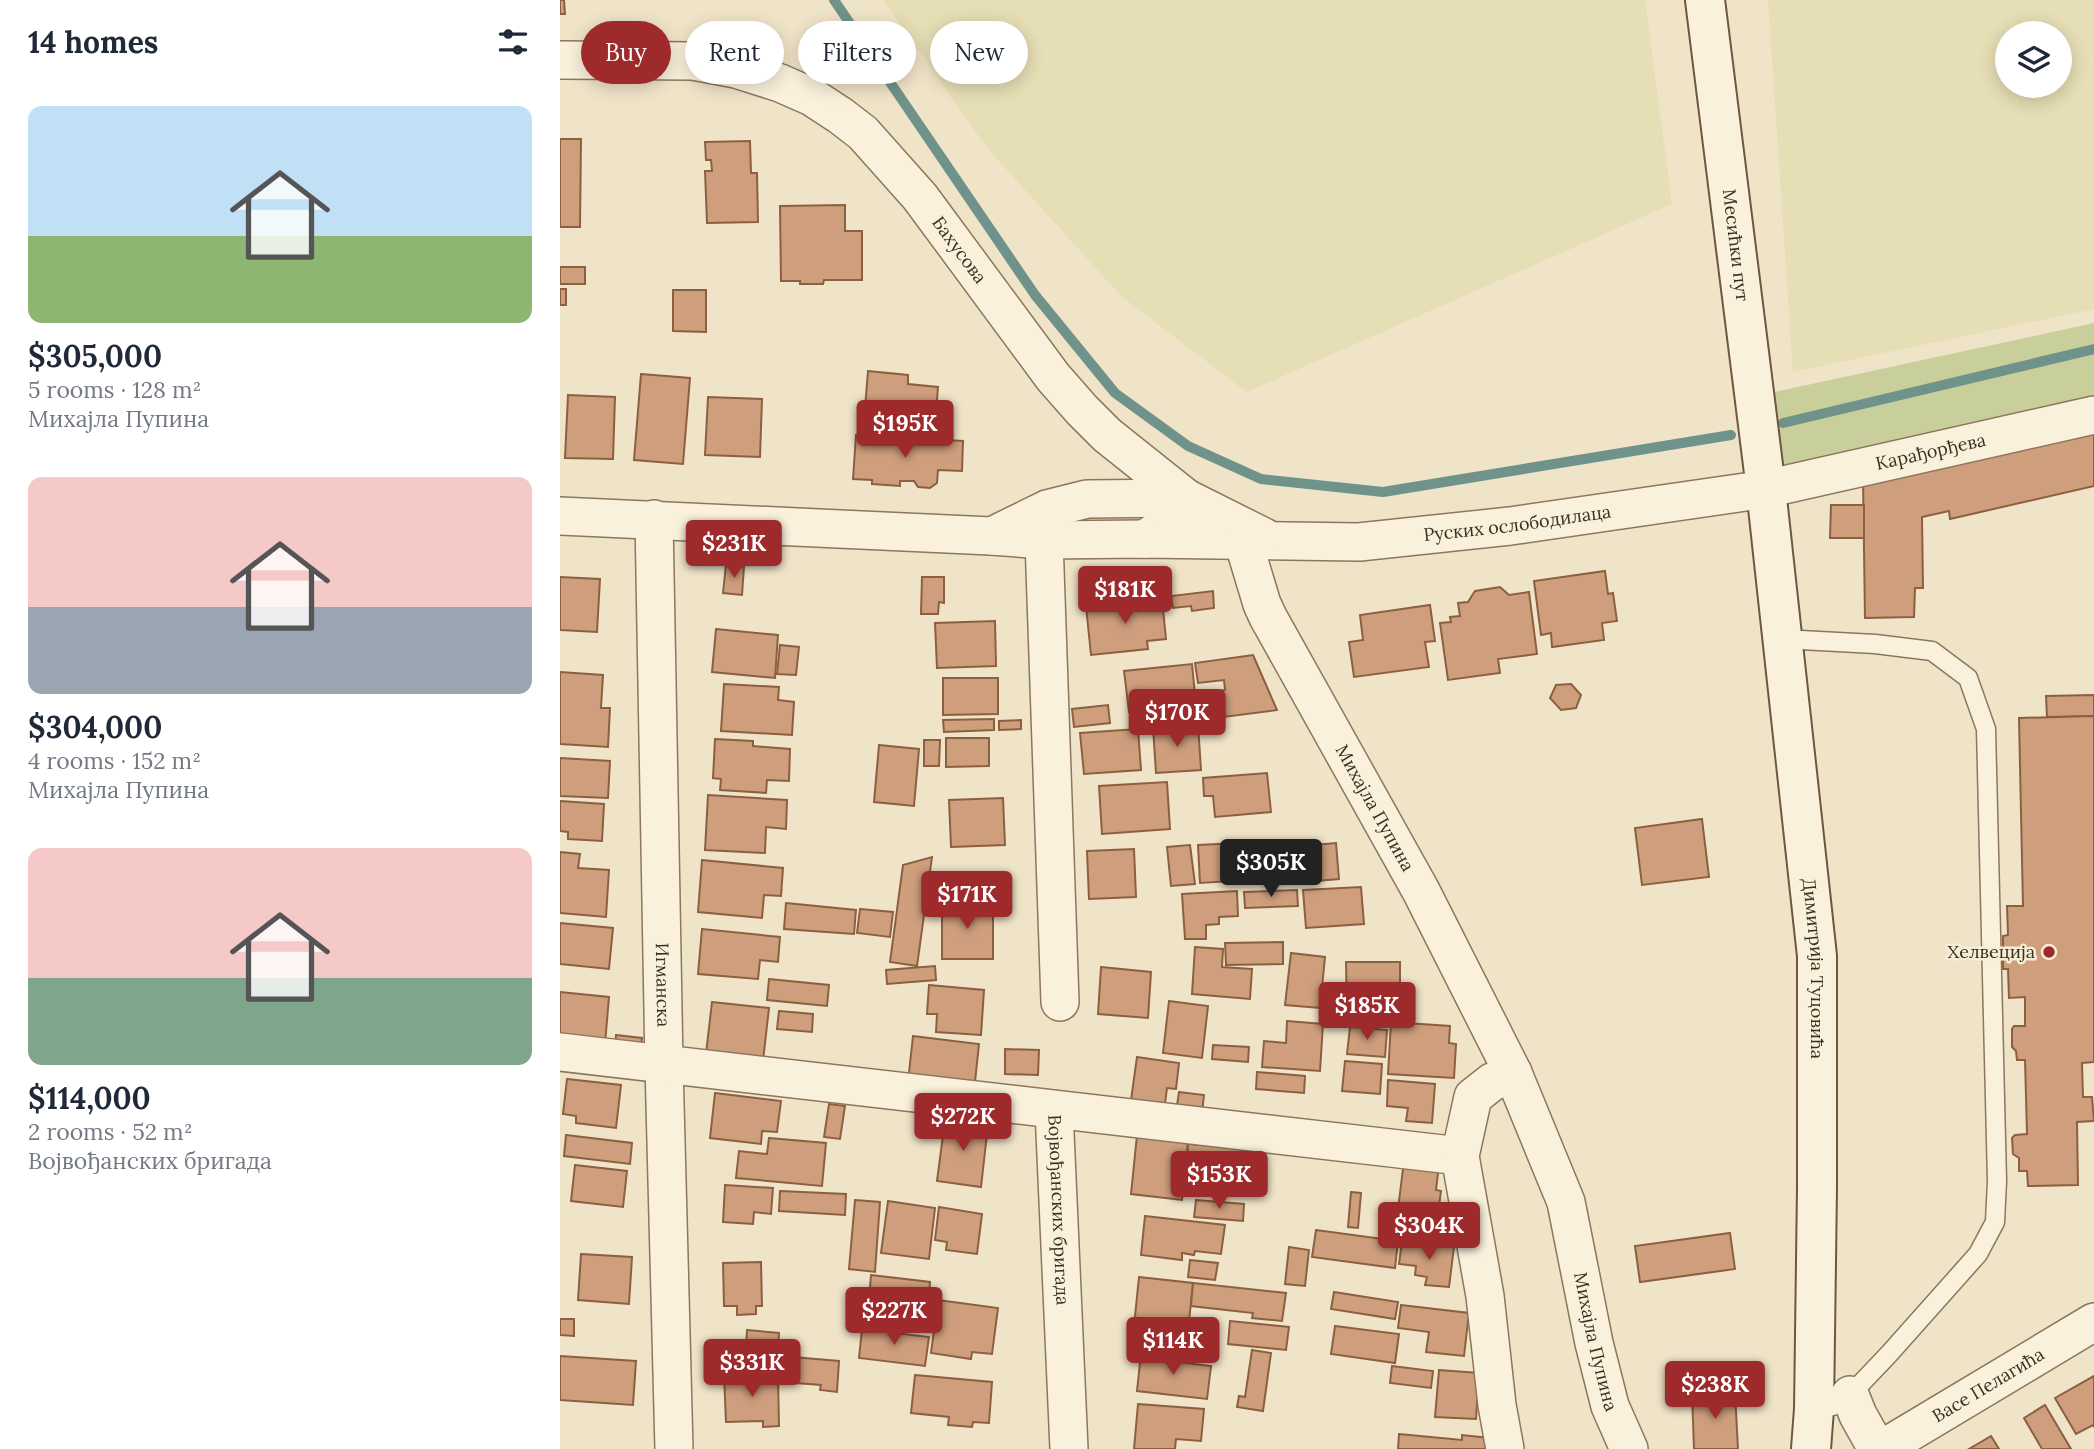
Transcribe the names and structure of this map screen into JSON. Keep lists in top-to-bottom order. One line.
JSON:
{"streets":{"street":["Месићки пут","Бахусова","Карађорђева","Руских ослободилаца","Михајла Пупина","Димитрија Туцовића","Игманска","Војвођанских бригада","Васе Пелагића"]},"crossings":[["Месићки пут","Карађорђева"],["Месићки пут","Руских ослободилаца"],["Месићки пут","Димитрија Туцовића"],["Бахусова","Руских ослободилаца"],["Карађорђева","Руских ослободилаца"],["Карађорђева","Димитрија Туцовића"],["Руских ослободилаца","Михајла Пупина"],["Руских ослободилаца","Димитрија Туцовића"],["Руских ослободилаца","Игманска"],["Игманска","Војвођанских бригада"]],"places":["Хелвеција"],"page":{"heading":"14 homes","chip":["Buy","Rent","Filters","New"],"list":[{"name":"$305,000","note":"5 rooms · 128 m² · Михајла Пупина"},{"name":"$304,000","note":"4 rooms · 152 m² · Михајла Пупина"},{"name":"$114,000","note":"2 rooms · 52 m² · Војвођанских бригада"}],"price":["$195K","$231K","$181K","$170K","$305K","$171K","$185K","$272K","$153K","$304K","$227K","$114K","$331K","$238K"]}}
